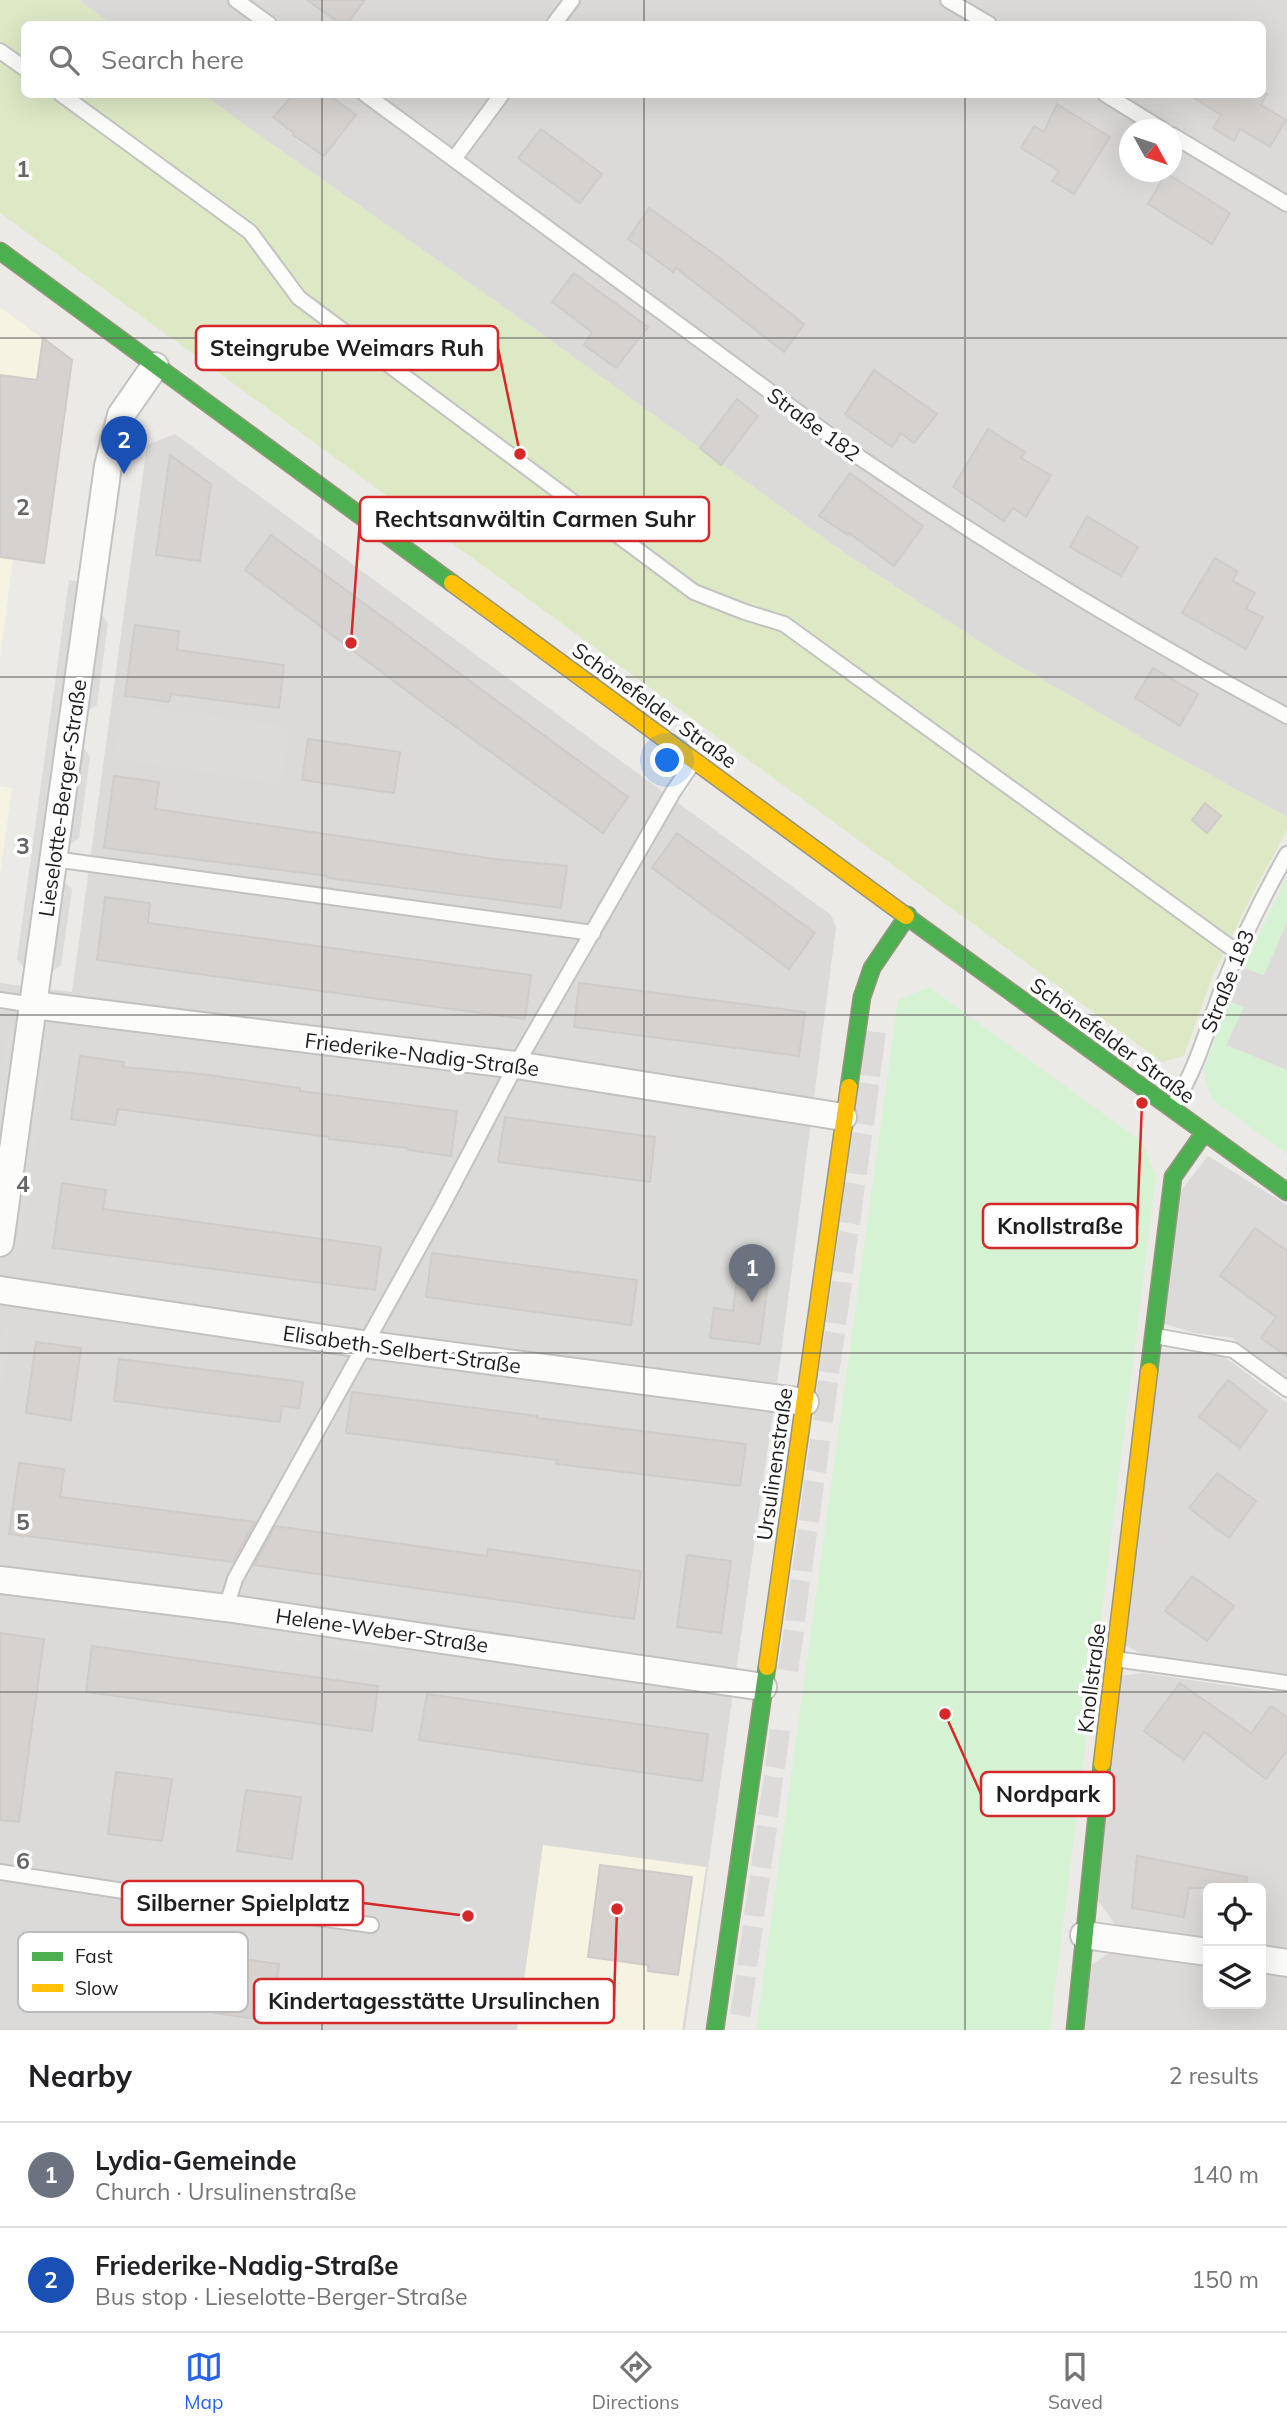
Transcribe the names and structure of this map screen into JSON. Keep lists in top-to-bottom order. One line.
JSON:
{"streets":{"street":["Schönefelder Straße","Lieselotte-Berger-Straße","Friederike-Nadig-Straße","Elisabeth-Selbert-Straße","Ursulinenstraße","Helene-Weber-Straße","Knollstraße"],"lane":["Straße 182","Straße 183"]},"crossings":[["Schönefelder Straße","Lieselotte-Berger-Straße"],["Schönefelder Straße","Straße 183"],["Schönefelder Straße","Ursulinenstraße"],["Schönefelder Straße","Knollstraße"],["Lieselotte-Berger-Straße","Friederike-Nadig-Straße"],["Friederike-Nadig-Straße","Ursulinenstraße"],["Elisabeth-Selbert-Straße","Ursulinenstraße"],["Ursulinenstraße","Helene-Weber-Straße"]],"places":["Steingrube Weimars Ruh","Rechtsanwältin Carmen Suhr","Knollstraße","Nordpark","Kindertagesstätte Ursulinchen","Silberner Spielplatz"],"legend":["Fast","Slow"],"north":"bottom right","page":{"search":"Search here","pins":["2","1"],"heading":["Nearby","2 results"],"list":[{"mark":"1","name":"Lydia-Gemeinde","note":"Church · Ursulinenstraße","value":"140 m"},{"mark":"2","name":"Friederike-Nadig-Straße","note":"Bus stop · Lieselotte-Berger-Straße","value":"150 m"}],"nav":["Map","Directions","Saved"]},"grid":{"rows":["1","2","3","4","5","6"]}}
